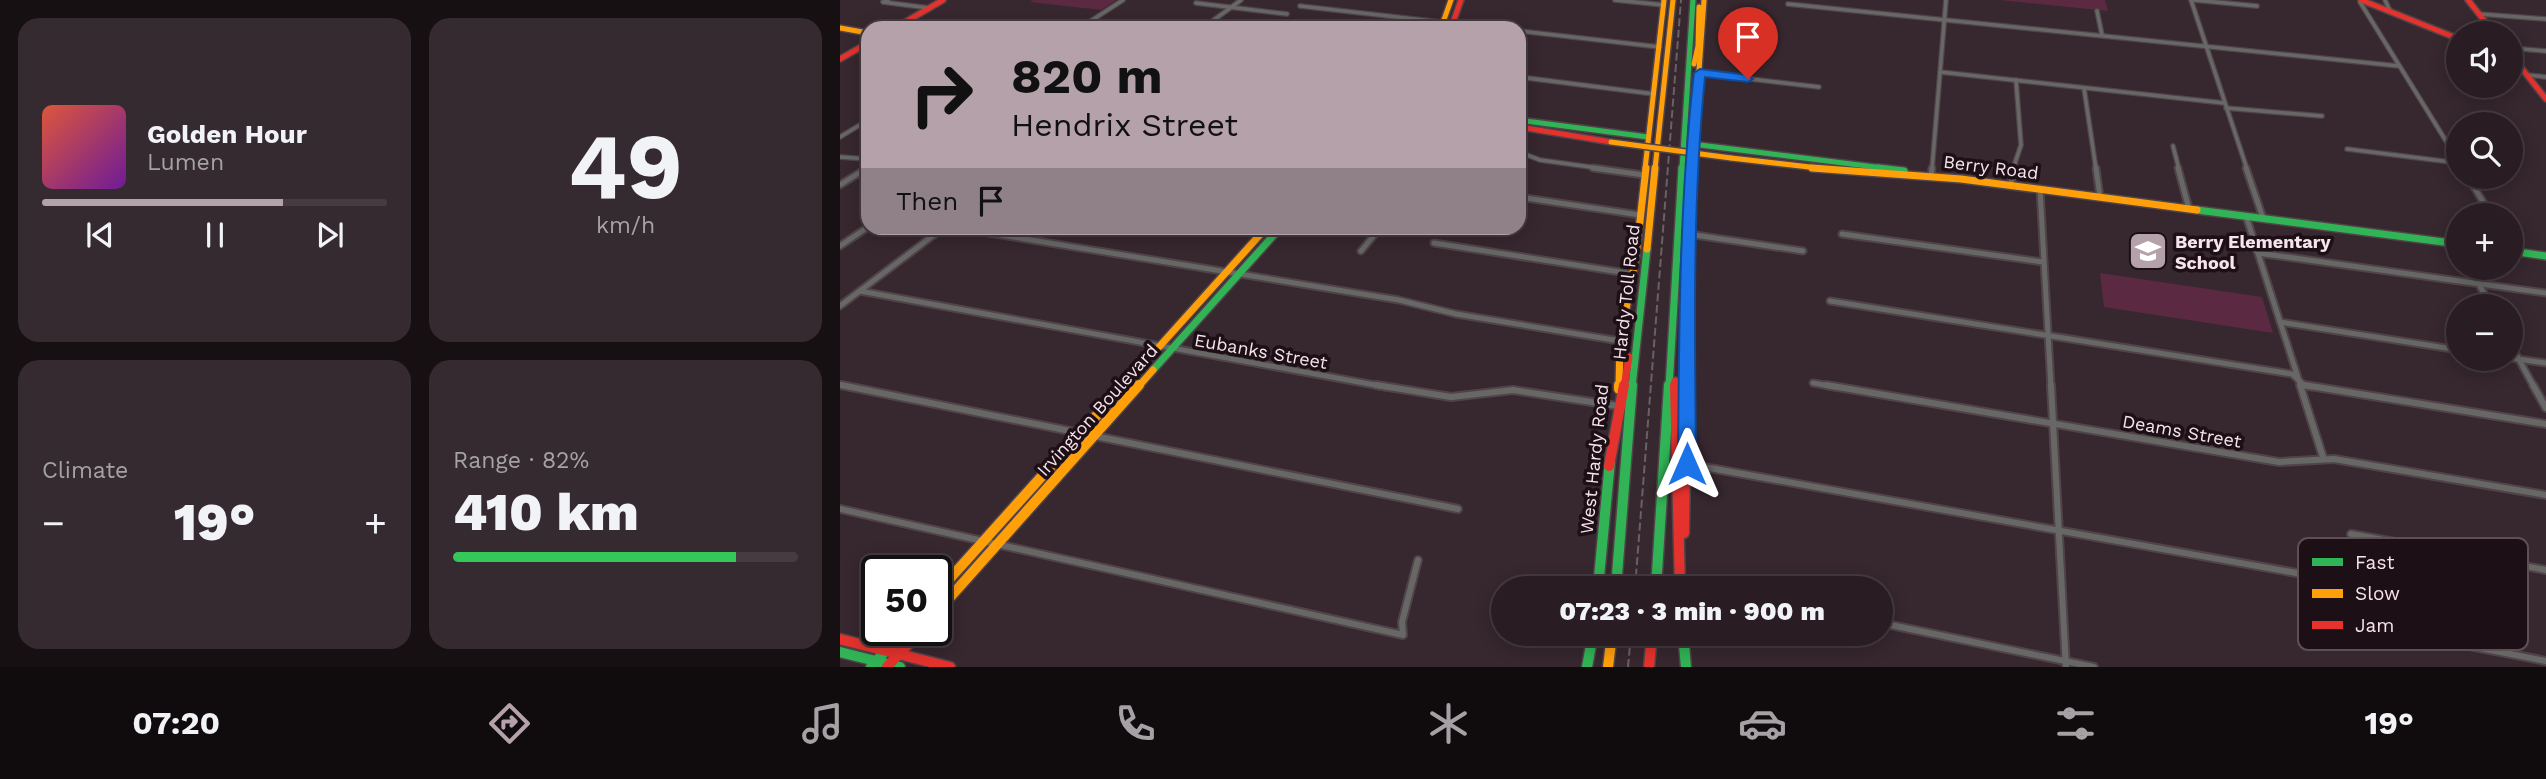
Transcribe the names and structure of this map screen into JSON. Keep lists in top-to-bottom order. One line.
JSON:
{"streets":{"main road":["Berry Road","Hardy Toll Road","Irvington Boulevard","West Hardy Road"],"street":["Eubanks Street","Deams Street"]},"crossings":[["Eubanks Street","Irvington Boulevard"],["Eubanks Street","West Hardy Road"]],"places":{"school or university":["Berry Elementary School"]},"legend":["Fast","Slow","Jam"],"page":{"tile":[["49","km/h"],"Climate",["Range · 82%","410 km"]],"map_buttons":["+","−"],"turn":["820 m","Hendrix Street"],"song":["Golden Hour","Lumen"],"then":"Then","heat":["−","19°","+"],"limit":"50","trip":"07:23 · 3 min · 900 m","tabs":["07:20","19°"]}}
